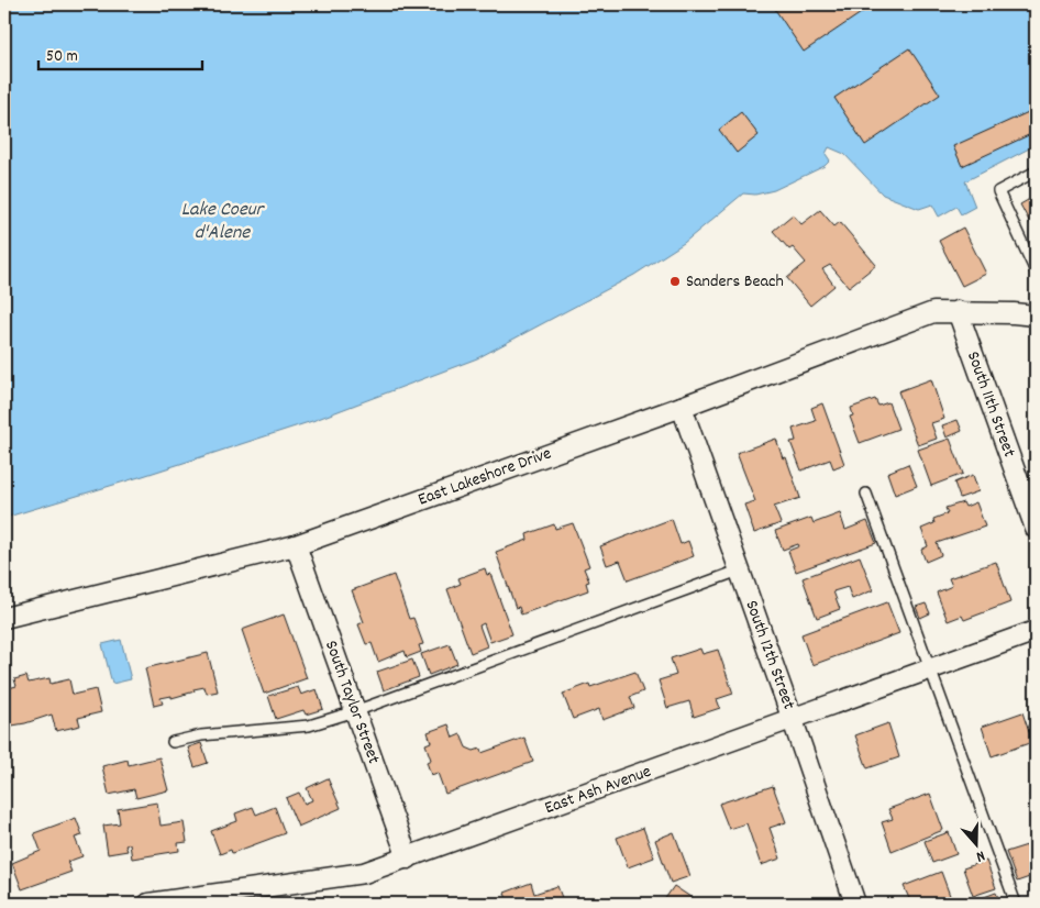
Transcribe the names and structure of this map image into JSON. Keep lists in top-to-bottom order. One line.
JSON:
{"streets":{"street":["South 11th Street","East Lakeshore Drive","South 12th Street","South Taylor Street","East Ash Avenue"]},"crossings":[["South 11th Street","East Lakeshore Drive"],["East Lakeshore Drive","South 12th Street"],["East Lakeshore Drive","South Taylor Street"],["South 12th Street","East Ash Avenue"],["South Taylor Street","East Ash Avenue"]],"water":["Lake Coeur d'Alene"],"places":["Sanders Beach"],"scale_bar":"50 m","north":"bottom"}
